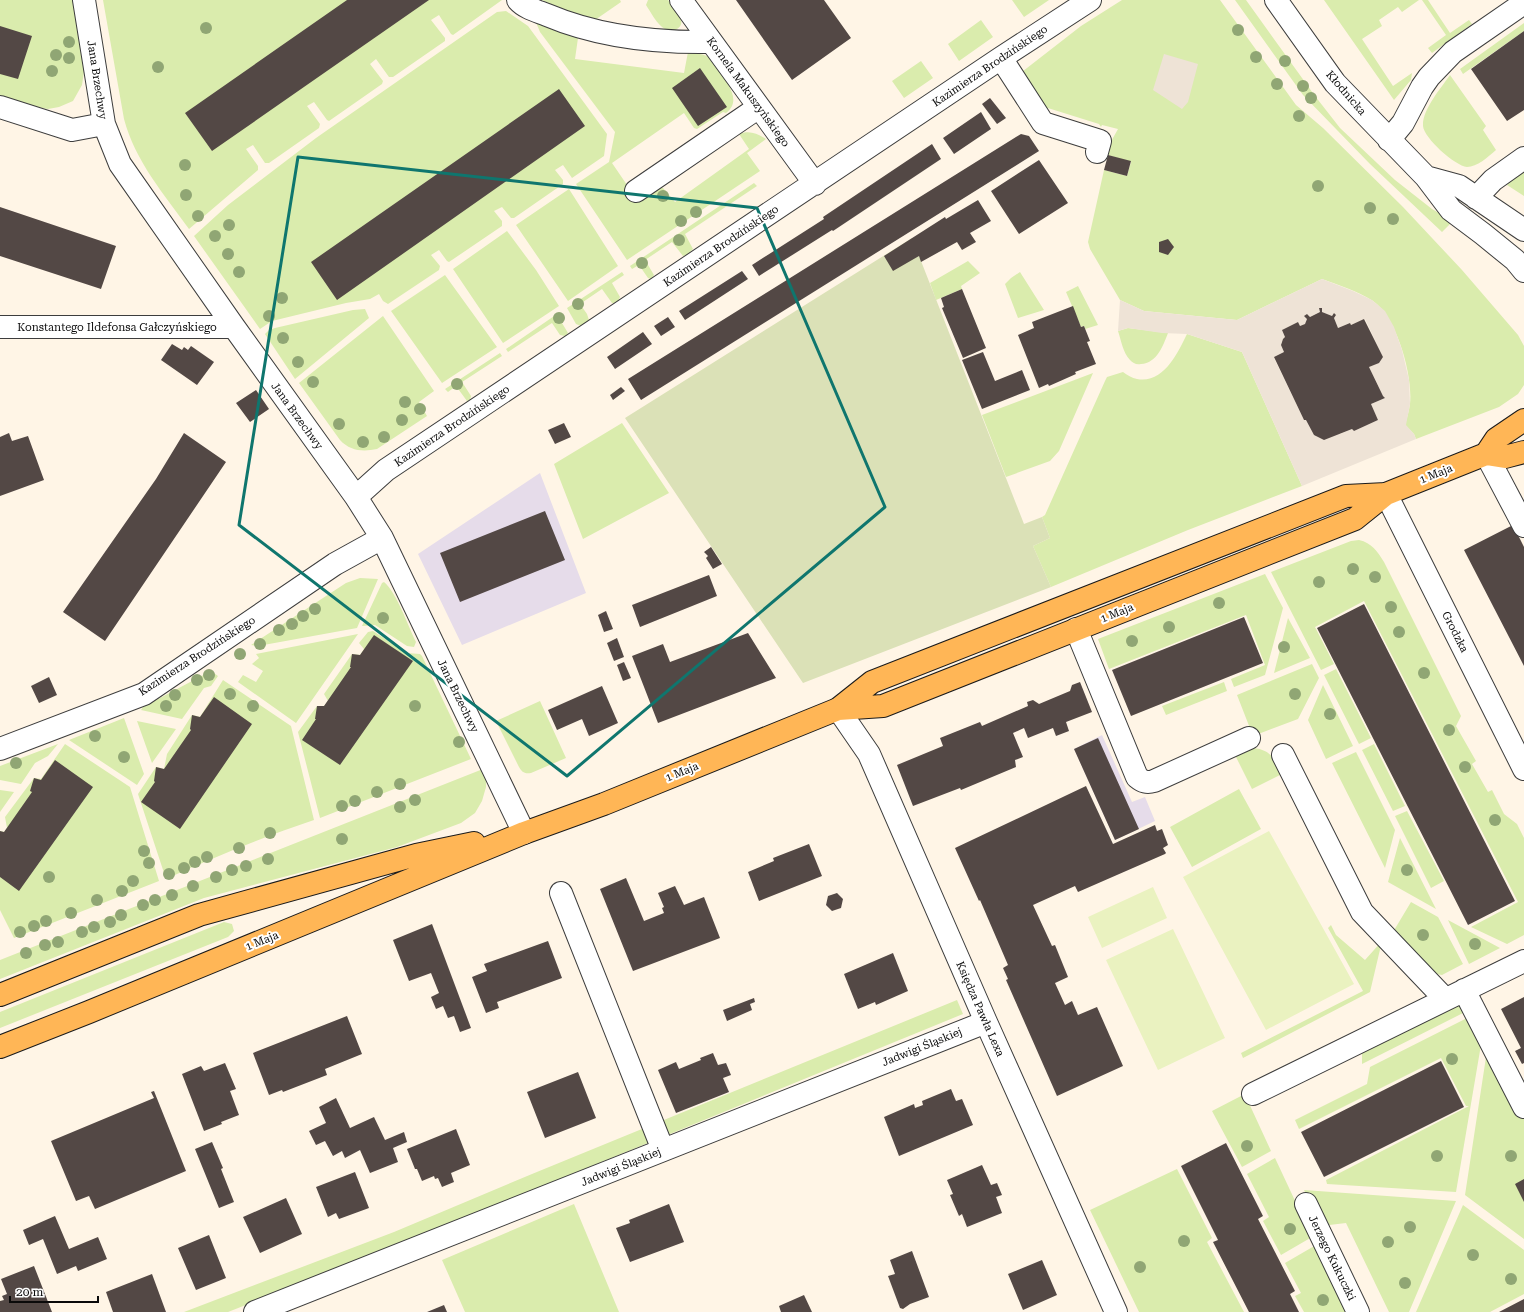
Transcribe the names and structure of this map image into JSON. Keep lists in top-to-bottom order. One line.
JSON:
{"streets":{"main road":["1 Maja"],"street":["Kazimierza Brodzińskiego","Jana Brzechwy","Kornela Makuszyńskiego","Kłodnicka","Konstantego Ildefonsa Gałczyńskiego","Grodzka","Księdza Pawła Lexa","Jadwigi Śląskiej","Jerzego Kukuczki"]},"crossings":[["Kazimierza Brodzińskiego","Jana Brzechwy"],["Kazimierza Brodzińskiego","Kornela Makuszyńskiego"],["Jana Brzechwy","Konstantego Ildefonsa Gałczyńskiego"],["Jana Brzechwy","1 Maja"],["1 Maja","Grodzka"],["1 Maja","Księdza Pawła Lexa"],["Księdza Pawła Lexa","Jadwigi Śląskiej"]],"scale_bar":"20 m"}
